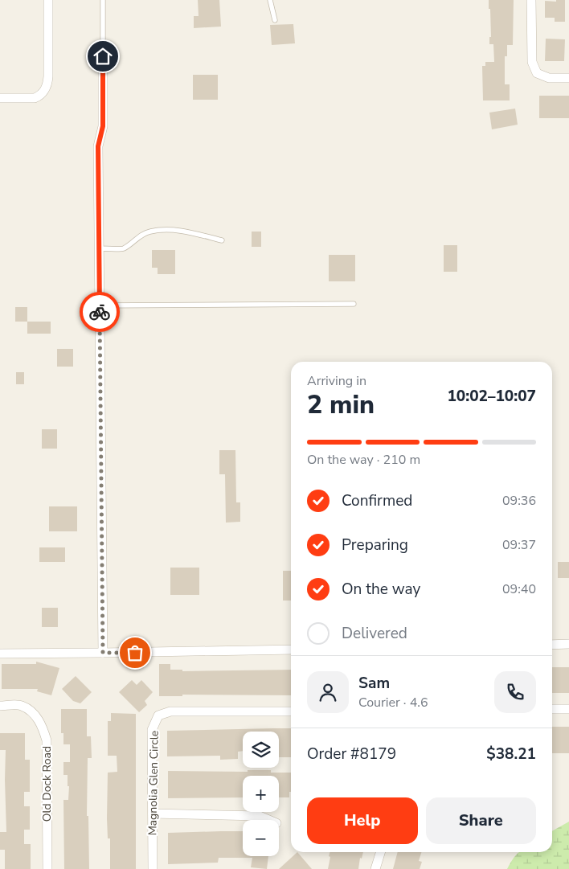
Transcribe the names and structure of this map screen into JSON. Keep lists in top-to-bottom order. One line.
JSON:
{"streets":{"street":["Magnolia Glen Circle","Old Dock Road"]},"page":{"heading":["2 min","Arriving in","10:02–10:07"],"panel":["Sam","Courier · 4.6","Order #8179","$38.21"],"bar":"On the way · 210 m","list":[["Confirmed","09:36"],["Preparing","09:37"],["On the way","09:40"],"Delivered"],"map_buttons":["+","−"],"buttons":["Help","Share"]}}
